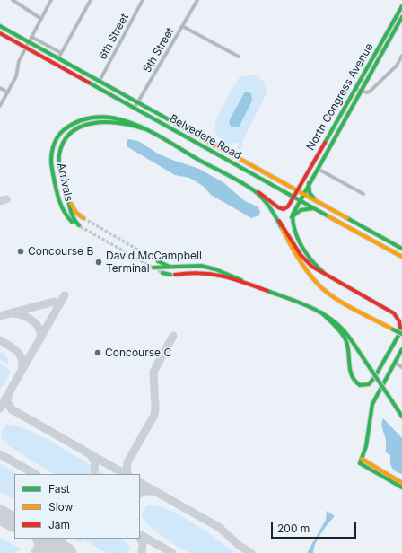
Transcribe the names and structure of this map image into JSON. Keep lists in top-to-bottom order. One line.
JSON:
{"streets":{"street":["6th Street","5th Street","North Congress Avenue","Belvedere Road","Arrivals"]},"crossings":[["6th Street","Belvedere Road"],["5th Street","Belvedere Road"],["North Congress Avenue","Belvedere Road"]],"places":["Concourse B","David McCampbell Terminal","Concourse C"],"legend":["Fast","Slow","Jam"],"scale_bar":"200 m"}
